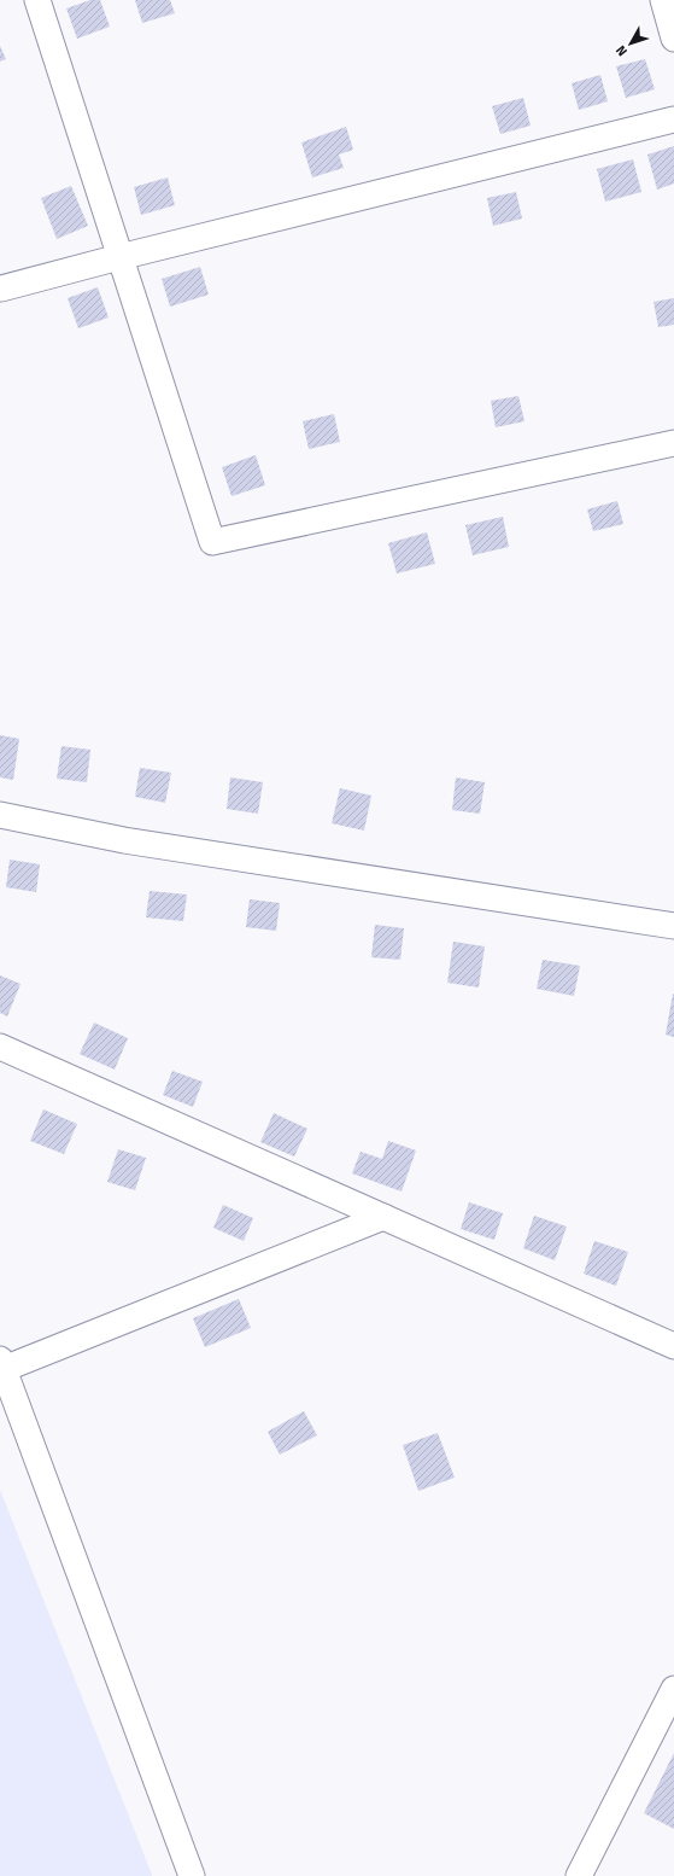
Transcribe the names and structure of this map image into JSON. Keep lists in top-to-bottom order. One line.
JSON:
{"north":"bottom left"}
